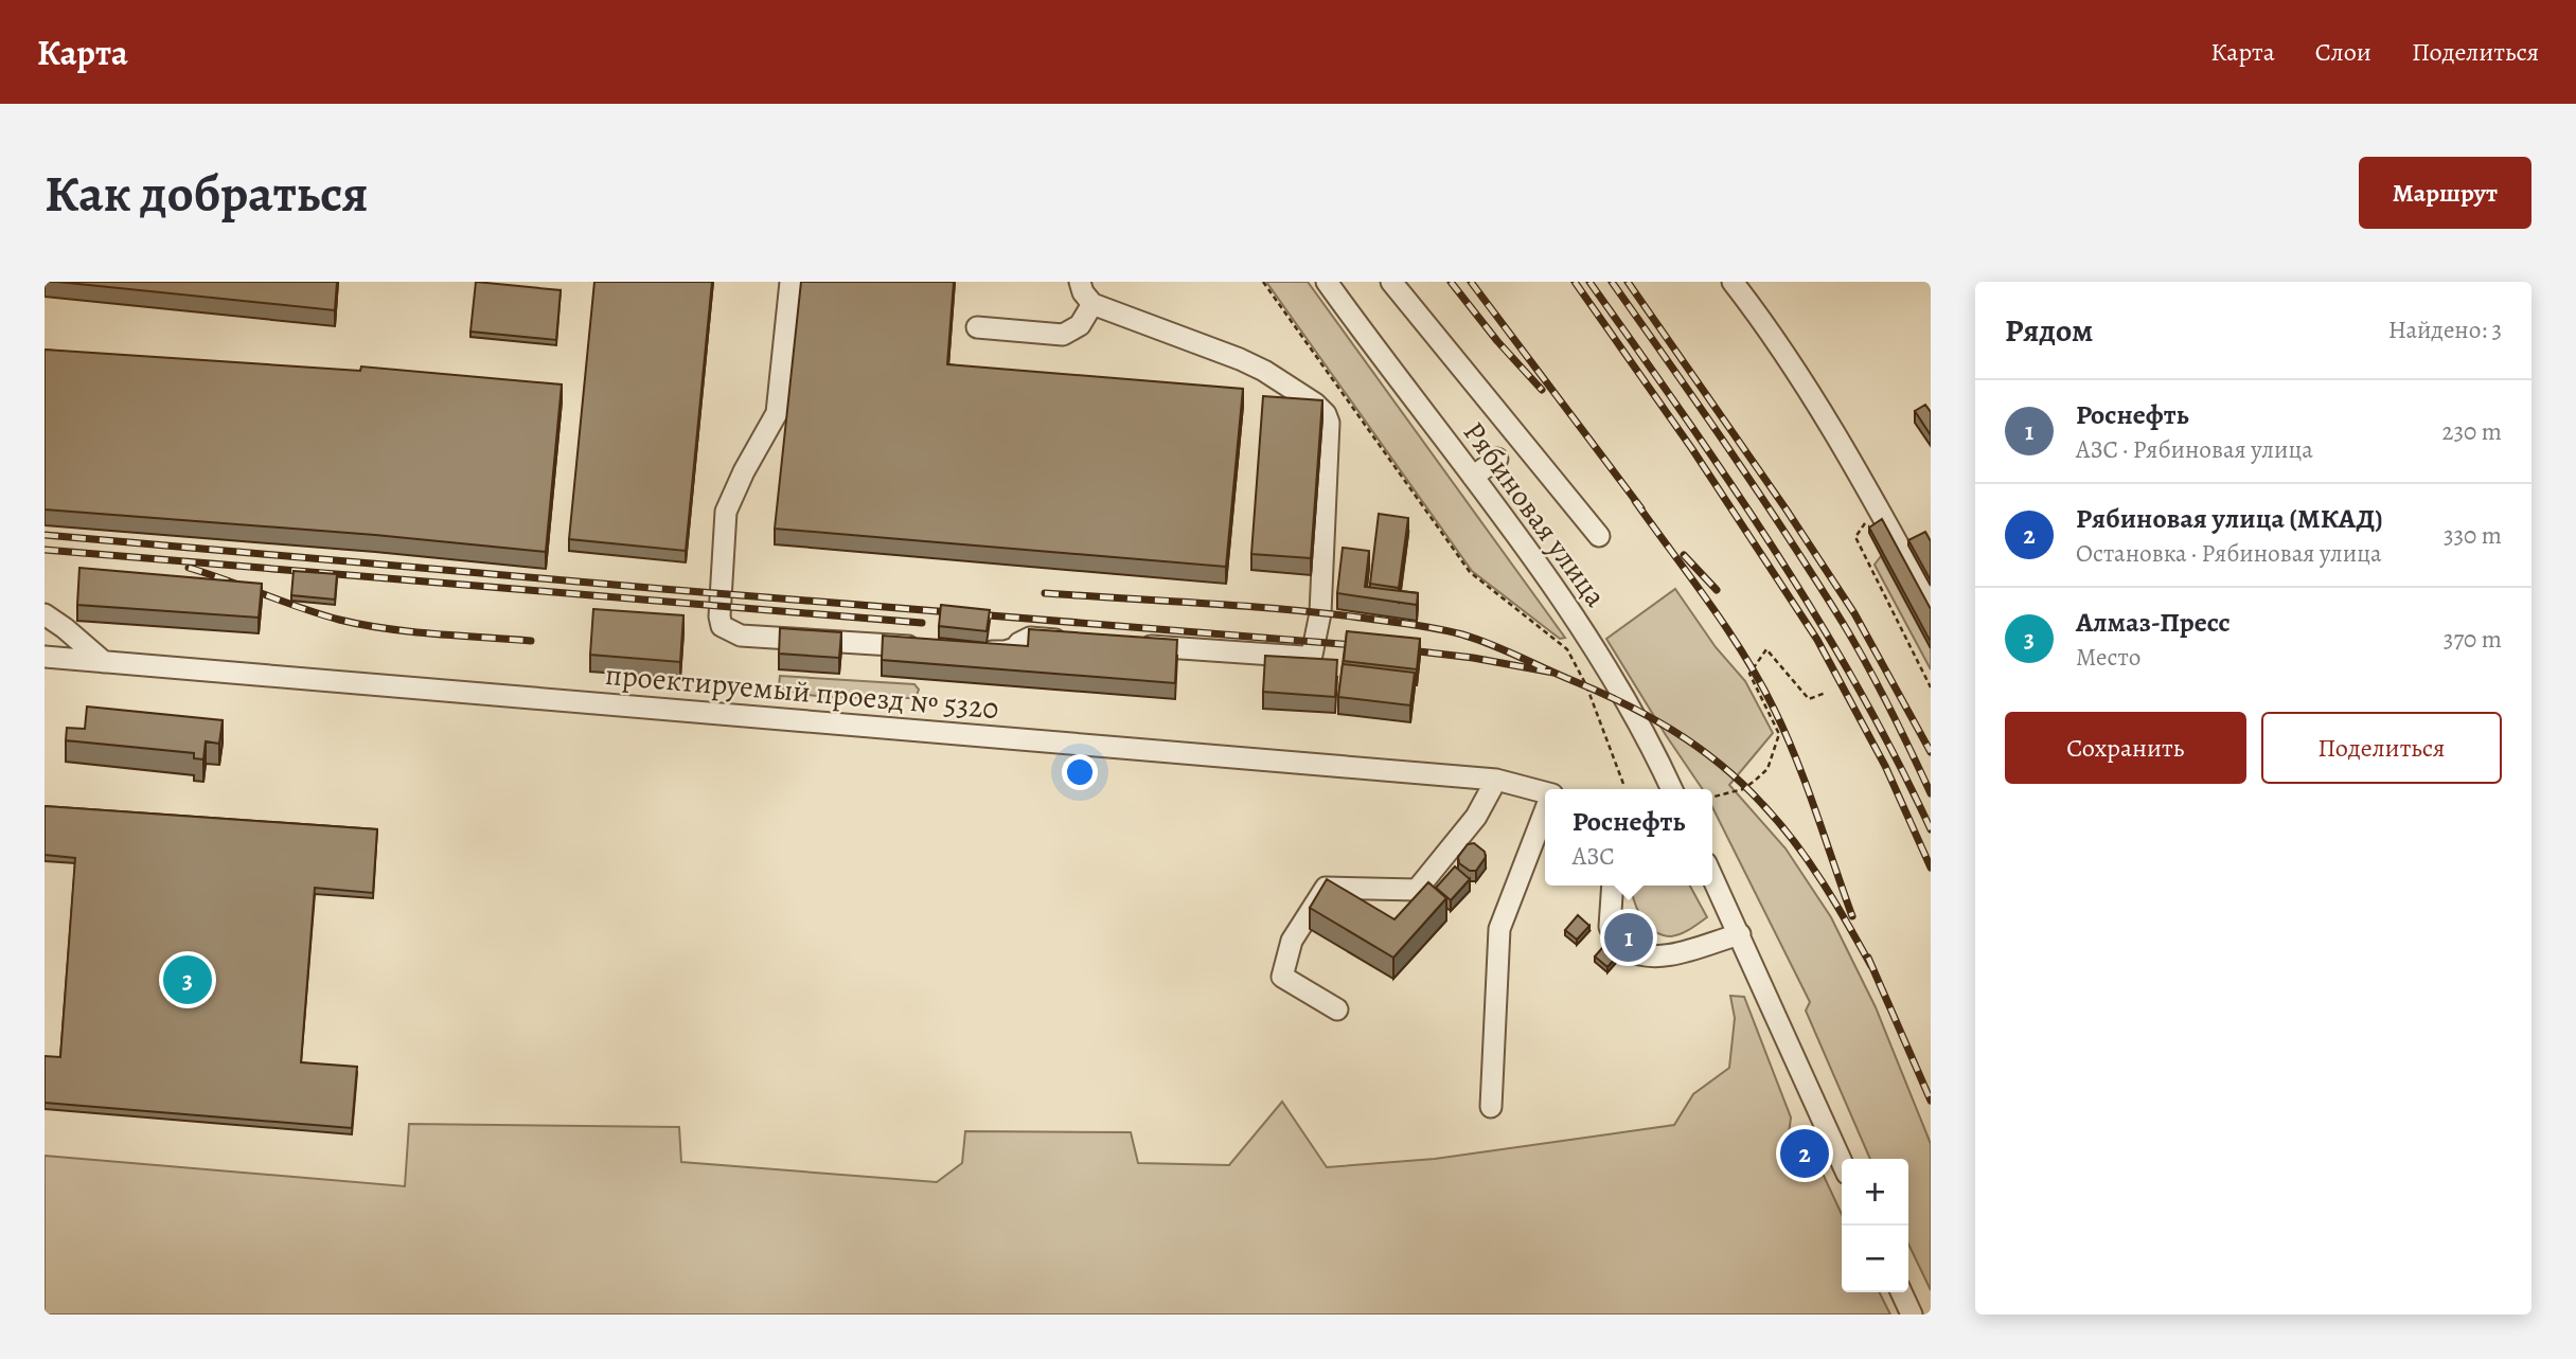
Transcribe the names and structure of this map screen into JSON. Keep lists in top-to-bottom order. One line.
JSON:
{"streets":{"street":["Рябиновая улица","проектируемый проезд № 5320"]},"page":{"header":"Карта","nav":["Карта","Слои","Поделиться"],"buttons":["Маршрут",["Сохранить","Поделиться"]],"title":"Как добраться","heading":["Рядом","Найдено: 3"],"list":[{"mark":"1","name":"Роснефть","note":"АЗС · Рябиновая улица","value":"230 m"},{"mark":"2","name":"Рябиновая улица (МКАД)","note":"Остановка · Рябиновая улица","value":"330 m"},{"mark":"3","name":"Алмаз-Пресс","note":"Место","value":"370 m"}],"popup":["Роснефть","АЗС"],"pins":["1","3","2"],"map_buttons":["+","−"]}}
